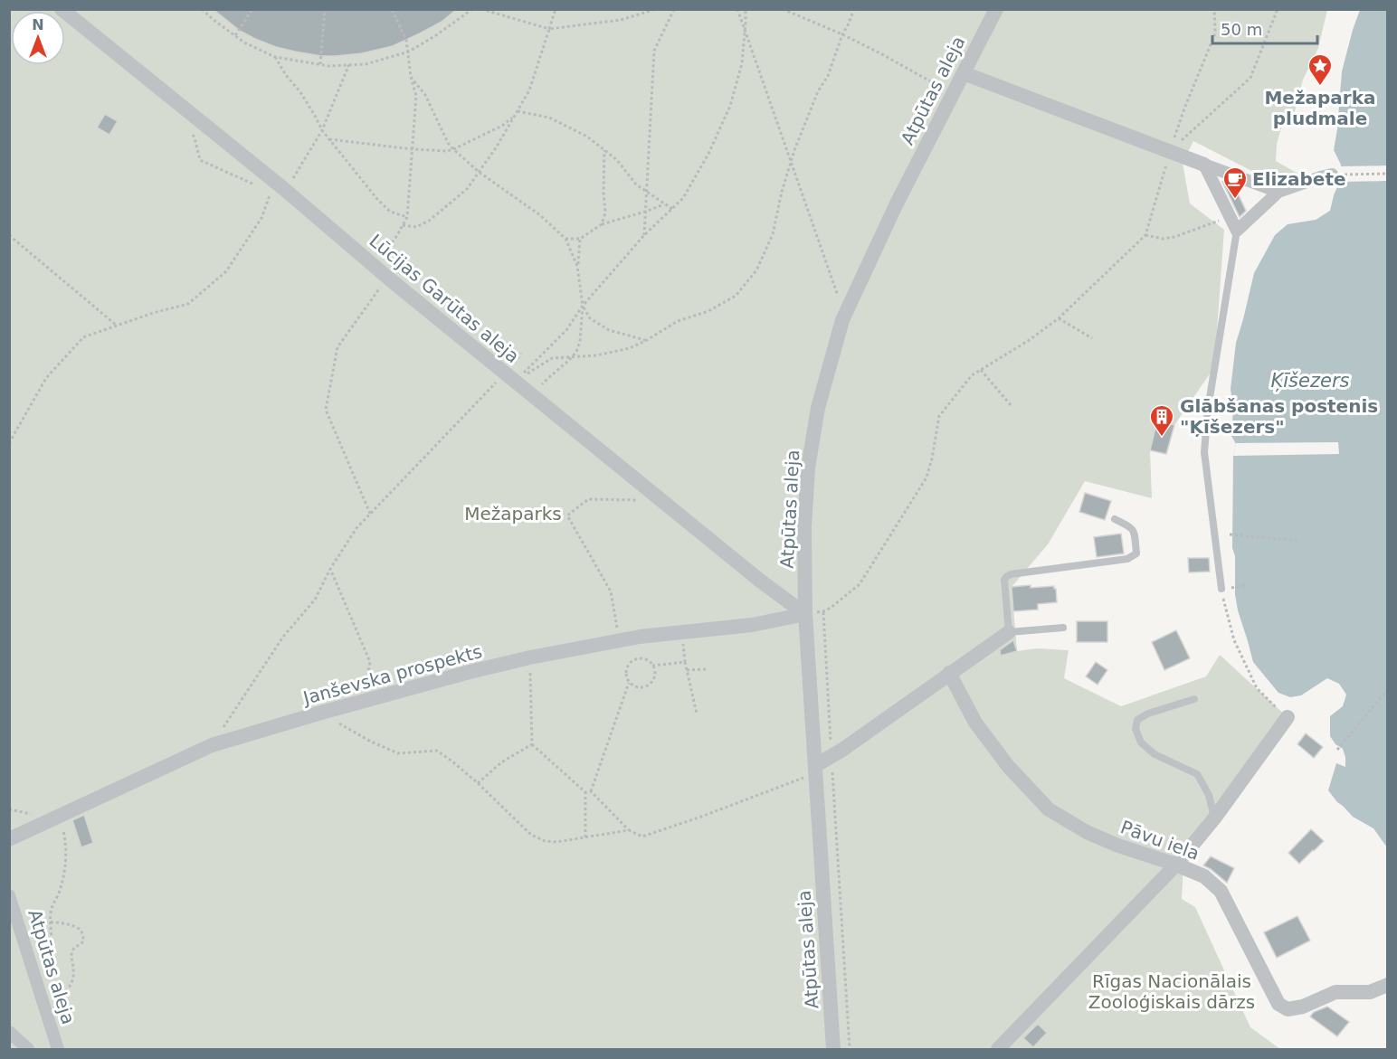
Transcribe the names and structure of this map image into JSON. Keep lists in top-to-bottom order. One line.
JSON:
{"streets":{"street":["Atpūtas aleja","Lūcijas Garūtas aleja","Janševska prospekts","Pāvu iela"]},"crossings":[["Atpūtas aleja","Lūcijas Garūtas aleja"],["Atpūtas aleja","Janševska prospekts"],["Lūcijas Garūtas aleja","Janševska prospekts"]],"water":["Ķīšezers"],"parks":["Mežaparks","Rīgas Nacionālais Zooloģiskais dārzs"],"places":{"place":["Mežaparka pludmale"],"cafe":["Elizabete"],"building":["Glābšanas postenis \"Ķīšezers\""]},"scale_bar":"50 m","north":"top"}
